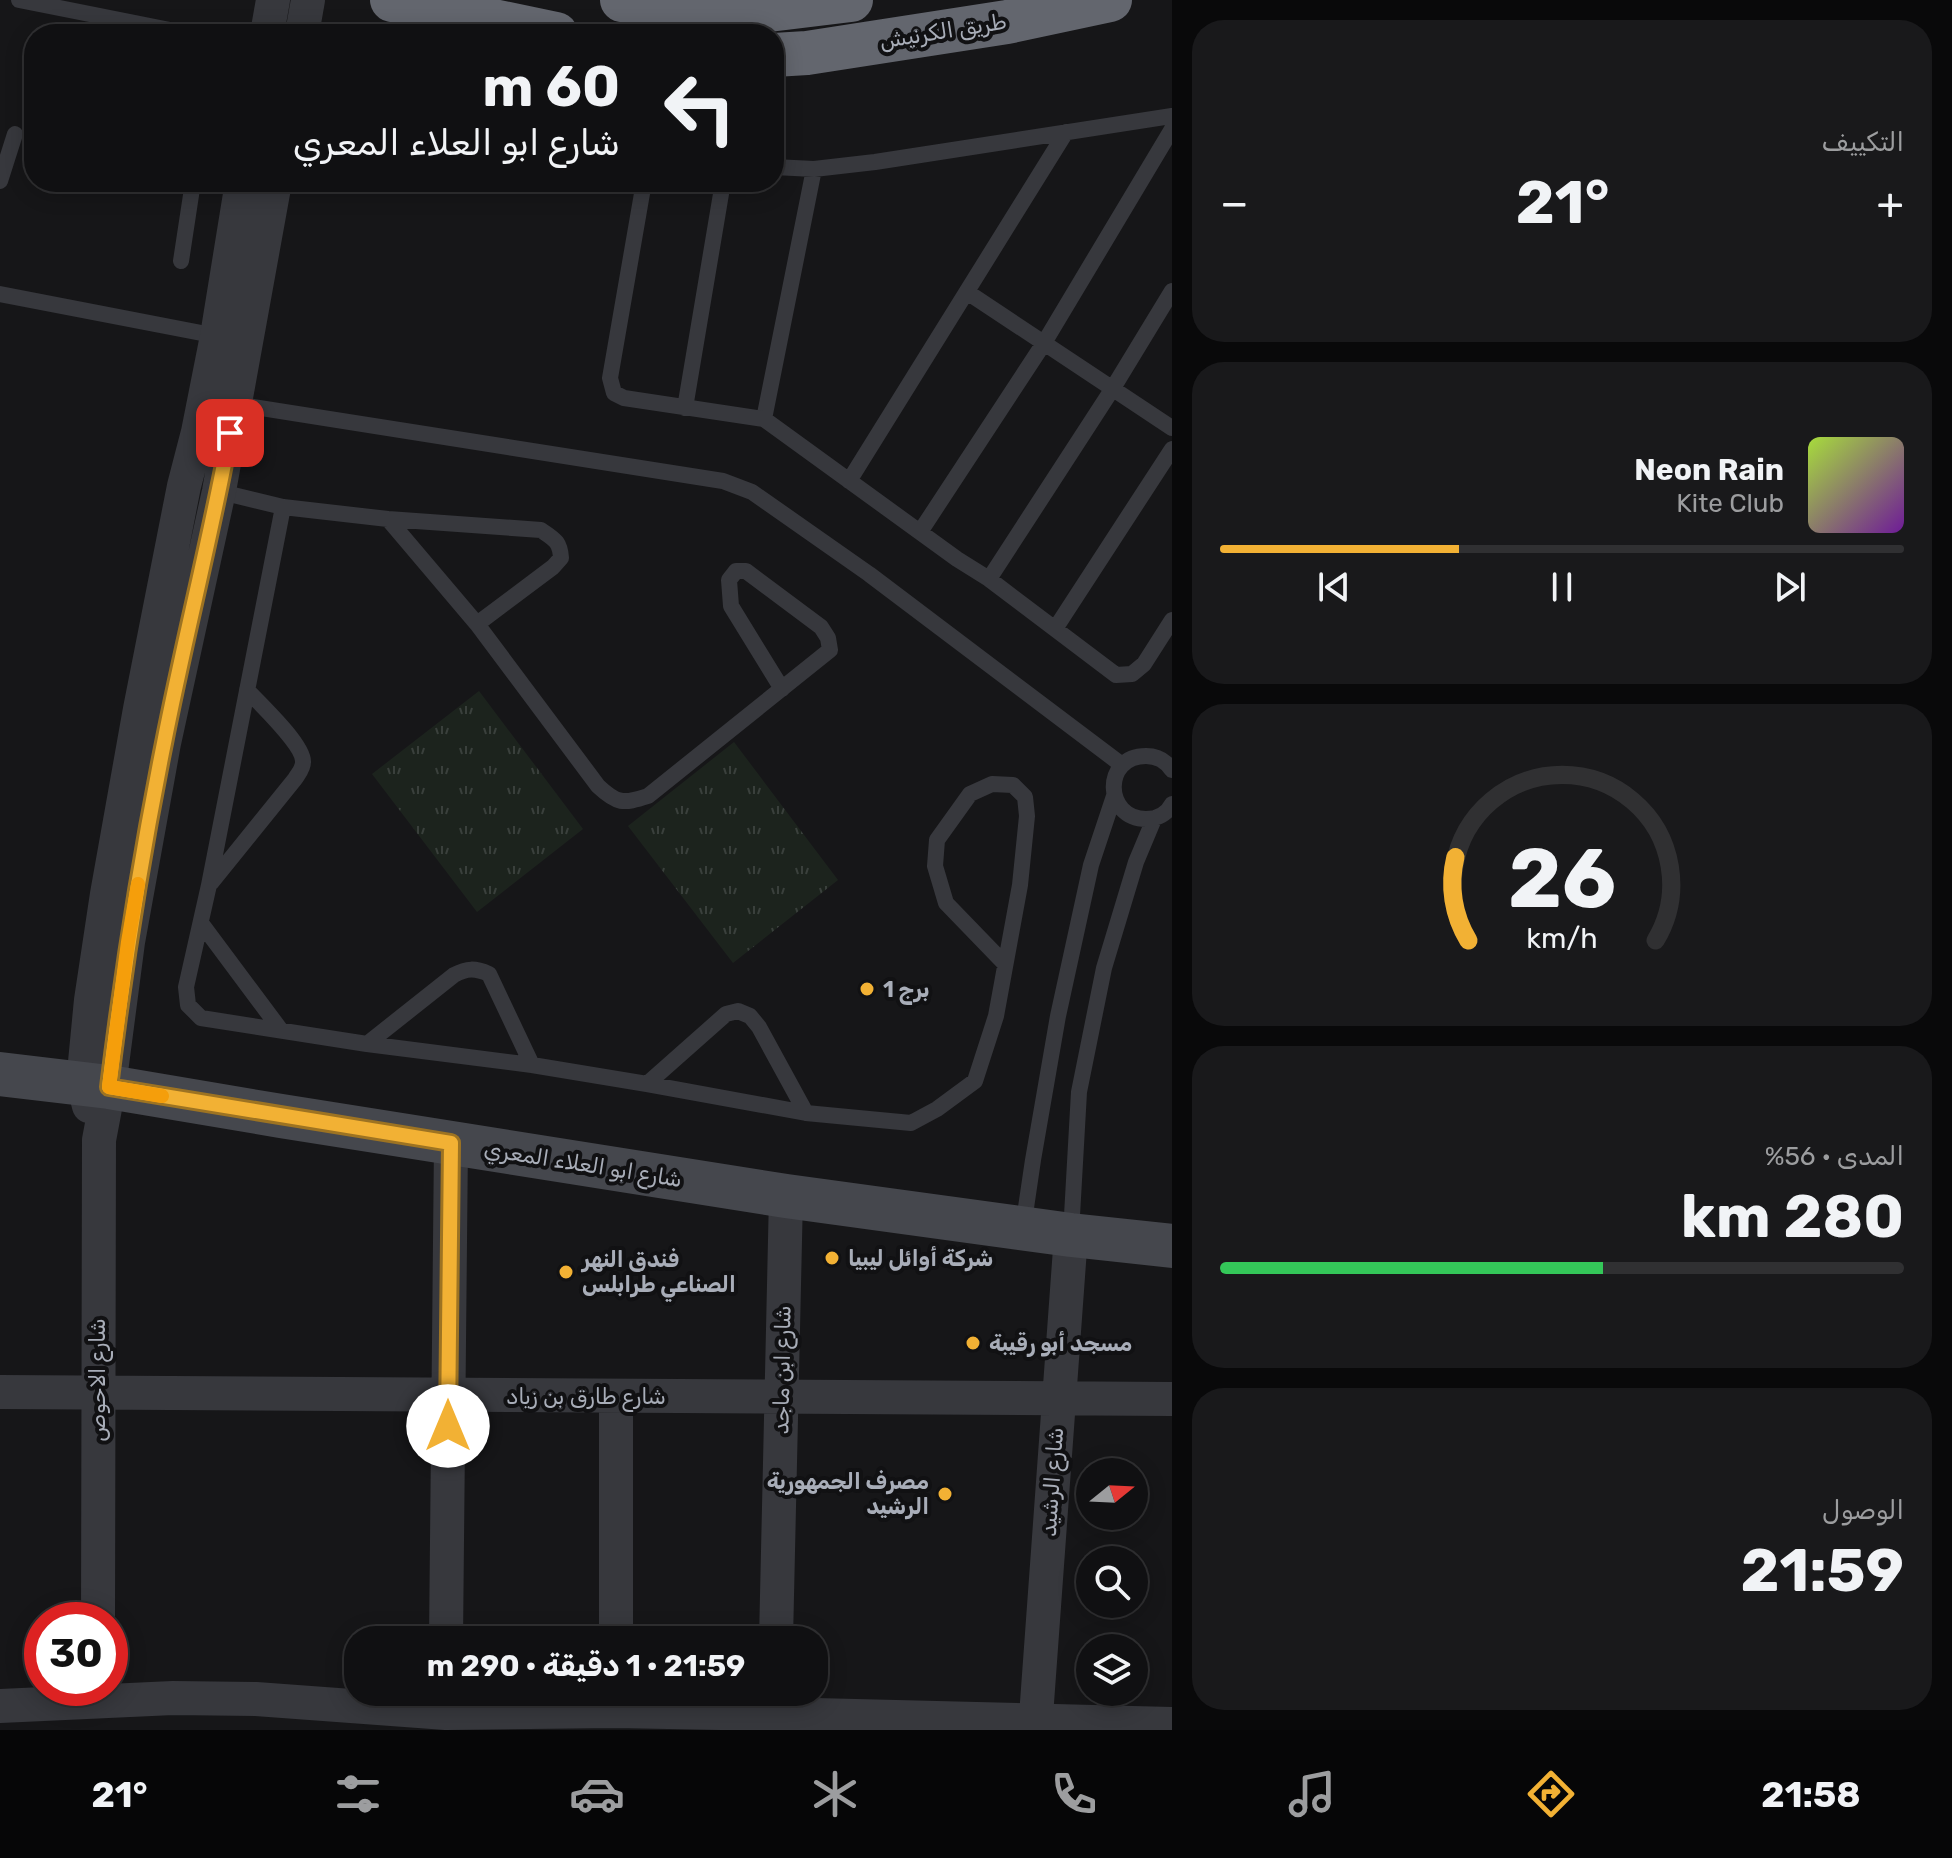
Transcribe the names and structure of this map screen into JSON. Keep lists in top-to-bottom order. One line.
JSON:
{"streets":{"highway":["طريق الكرنيش"],"street":["شارع ابو العلاء المعري","شارع ابن ماجد","شارع الاحوص","شارع طارق بن زياد","شارع الرشيد"]},"crossings":[["شارع ابو العلاء المعري","شارع ابن ماجد"],["شارع ابو العلاء المعري","شارع الاحوص"],["شارع ابو العلاء المعري","شارع الرشيد"],["شارع ابن ماجد","شارع طارق بن زياد"],["شارع الاحوص","شارع طارق بن زياد"],["شارع طارق بن زياد","شارع الرشيد"]],"places":["برج 1","شركة أوائل ليبيا","فندق النهر الصناعي طرابلس","مسجد أبو رقيبة","مصرف الجمهورية الرشيد"],"north":"right","page":{"tile":["التكييف",["المدى · 56%","280 km"],["الوصول","21:59"]],"turn":["60 m","شارع ابو العلاء المعري"],"heat":["−","21°","+"],"song":["Neon Rain","Kite Club"],"limit":"30","trip":"21:59 · 1 دقيقة · 290 m","tabs":["21:58","21°"],"gauge":["26","km/h"]}}
